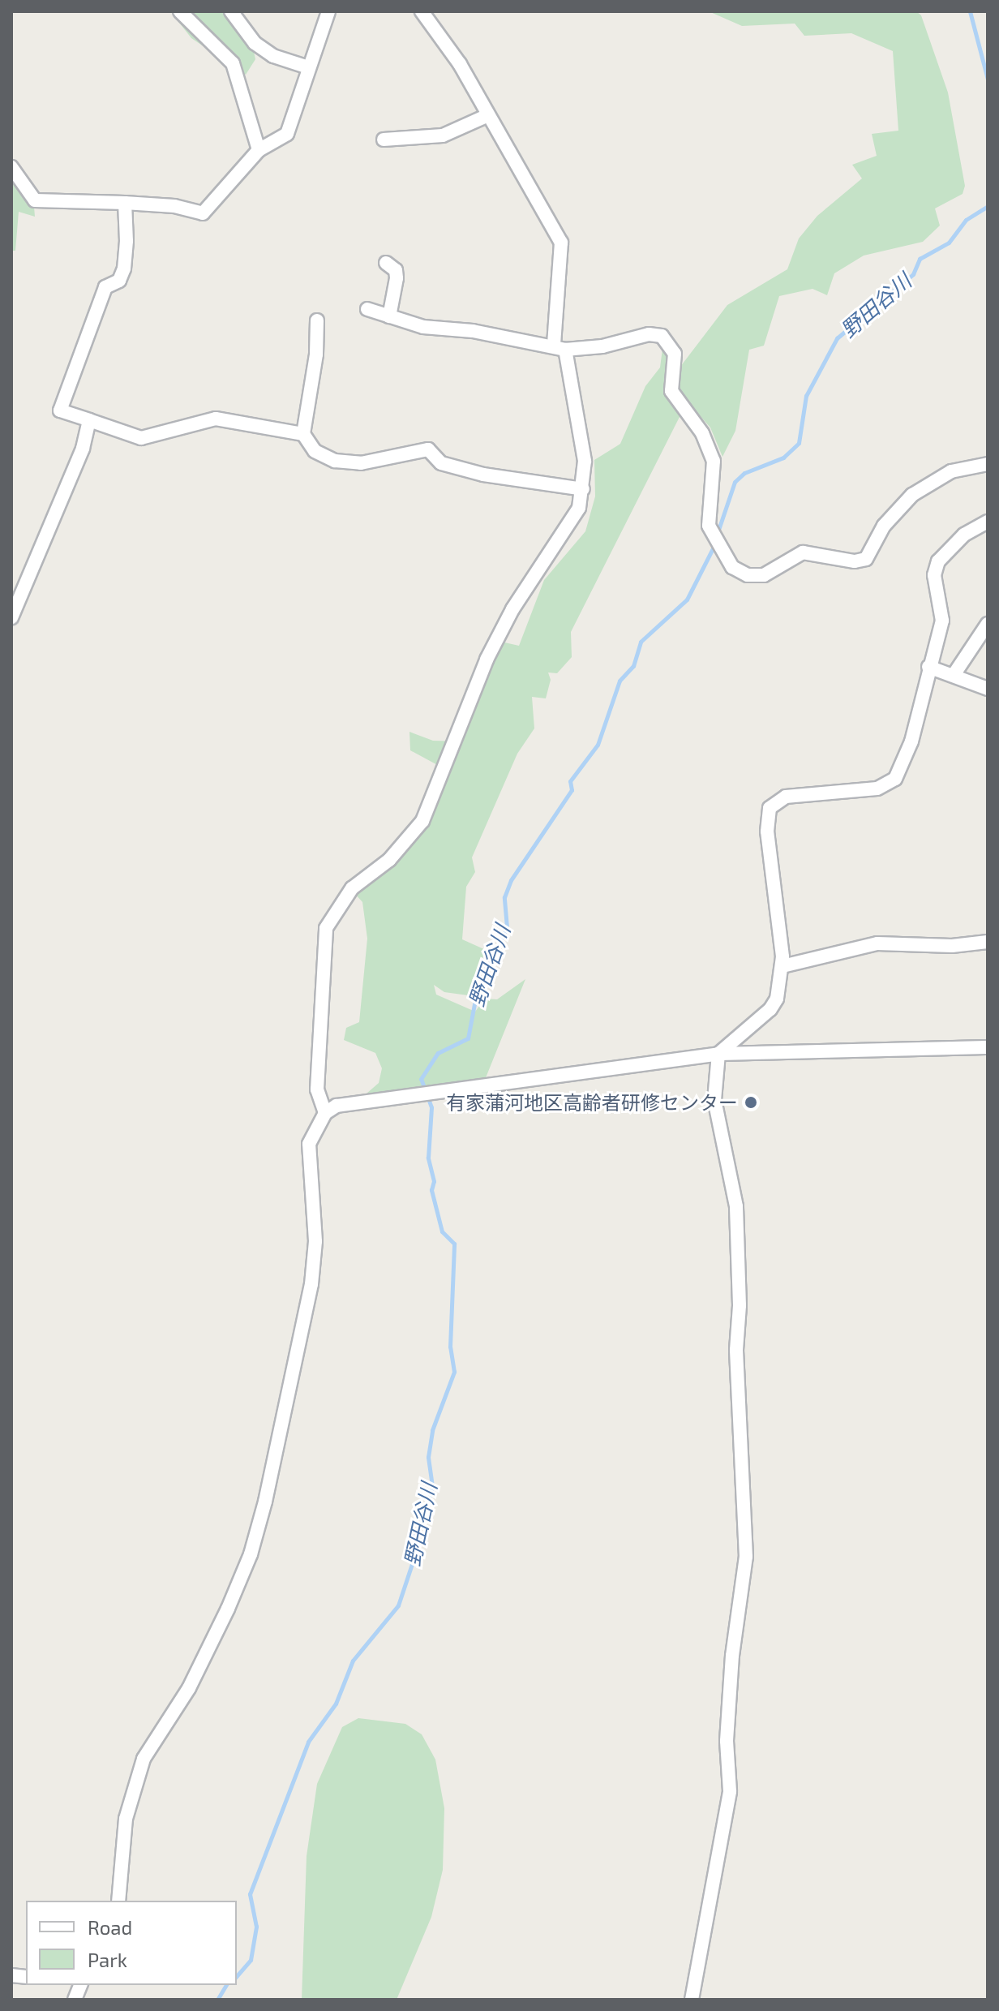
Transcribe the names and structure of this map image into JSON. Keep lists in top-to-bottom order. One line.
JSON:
{"water":["野田谷川"],"places":["有家蒲河地区高齢者研修センター"],"legend":["Road","Park"]}
